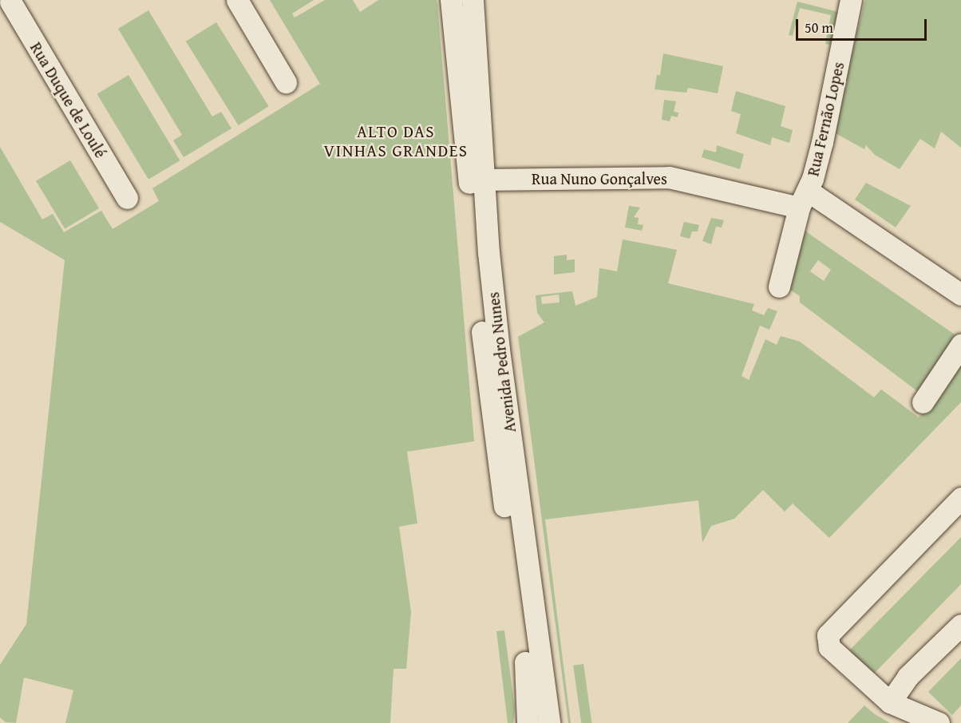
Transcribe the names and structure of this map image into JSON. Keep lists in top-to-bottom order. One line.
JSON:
{"streets":{"street":["Rua Duque de Loulé","Rua Fernão Lopes","Rua Nuno Gonçalves","Avenida Pedro Nunes"]},"crossings":[["Rua Fernão Lopes","Rua Nuno Gonçalves"],["Rua Nuno Gonçalves","Avenida Pedro Nunes"]],"districts":["ALTO DAS VINHAS GRANDES"],"scale_bar":"50 m"}
